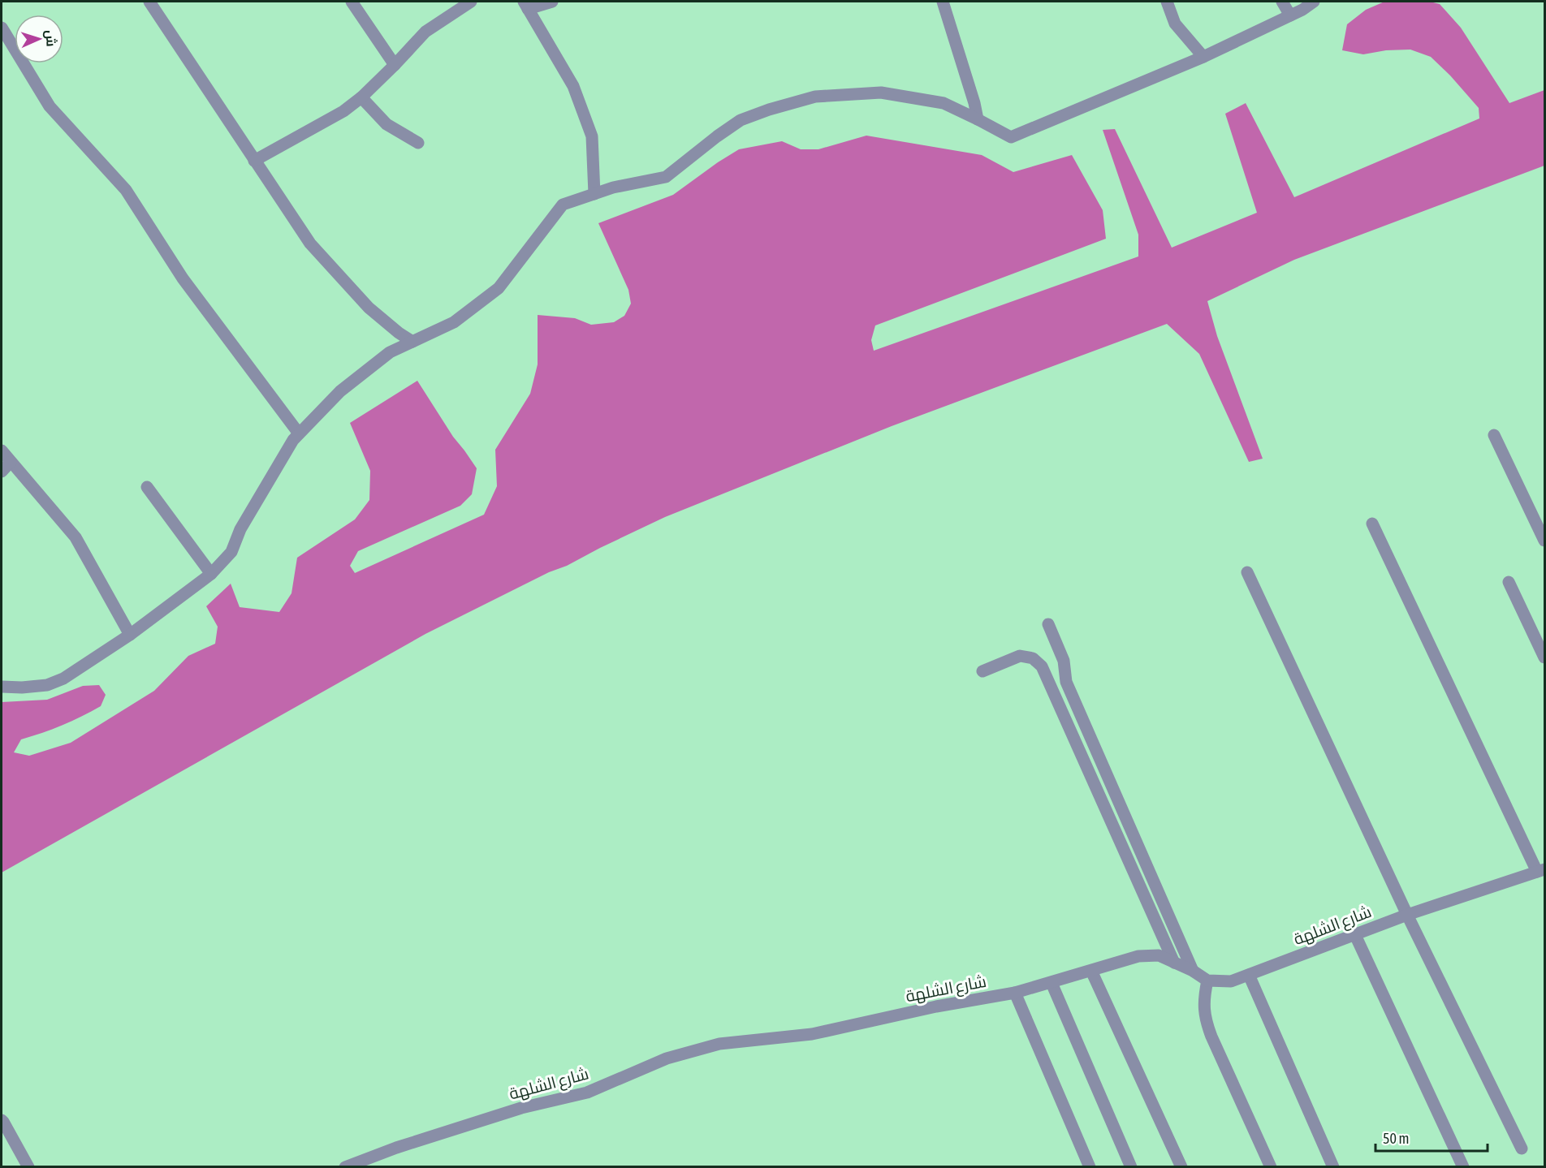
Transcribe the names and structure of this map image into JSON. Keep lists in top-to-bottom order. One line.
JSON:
{"streets":{"street":["شارع الشلهة"]},"scale_bar":"50 m","north":"right"}
